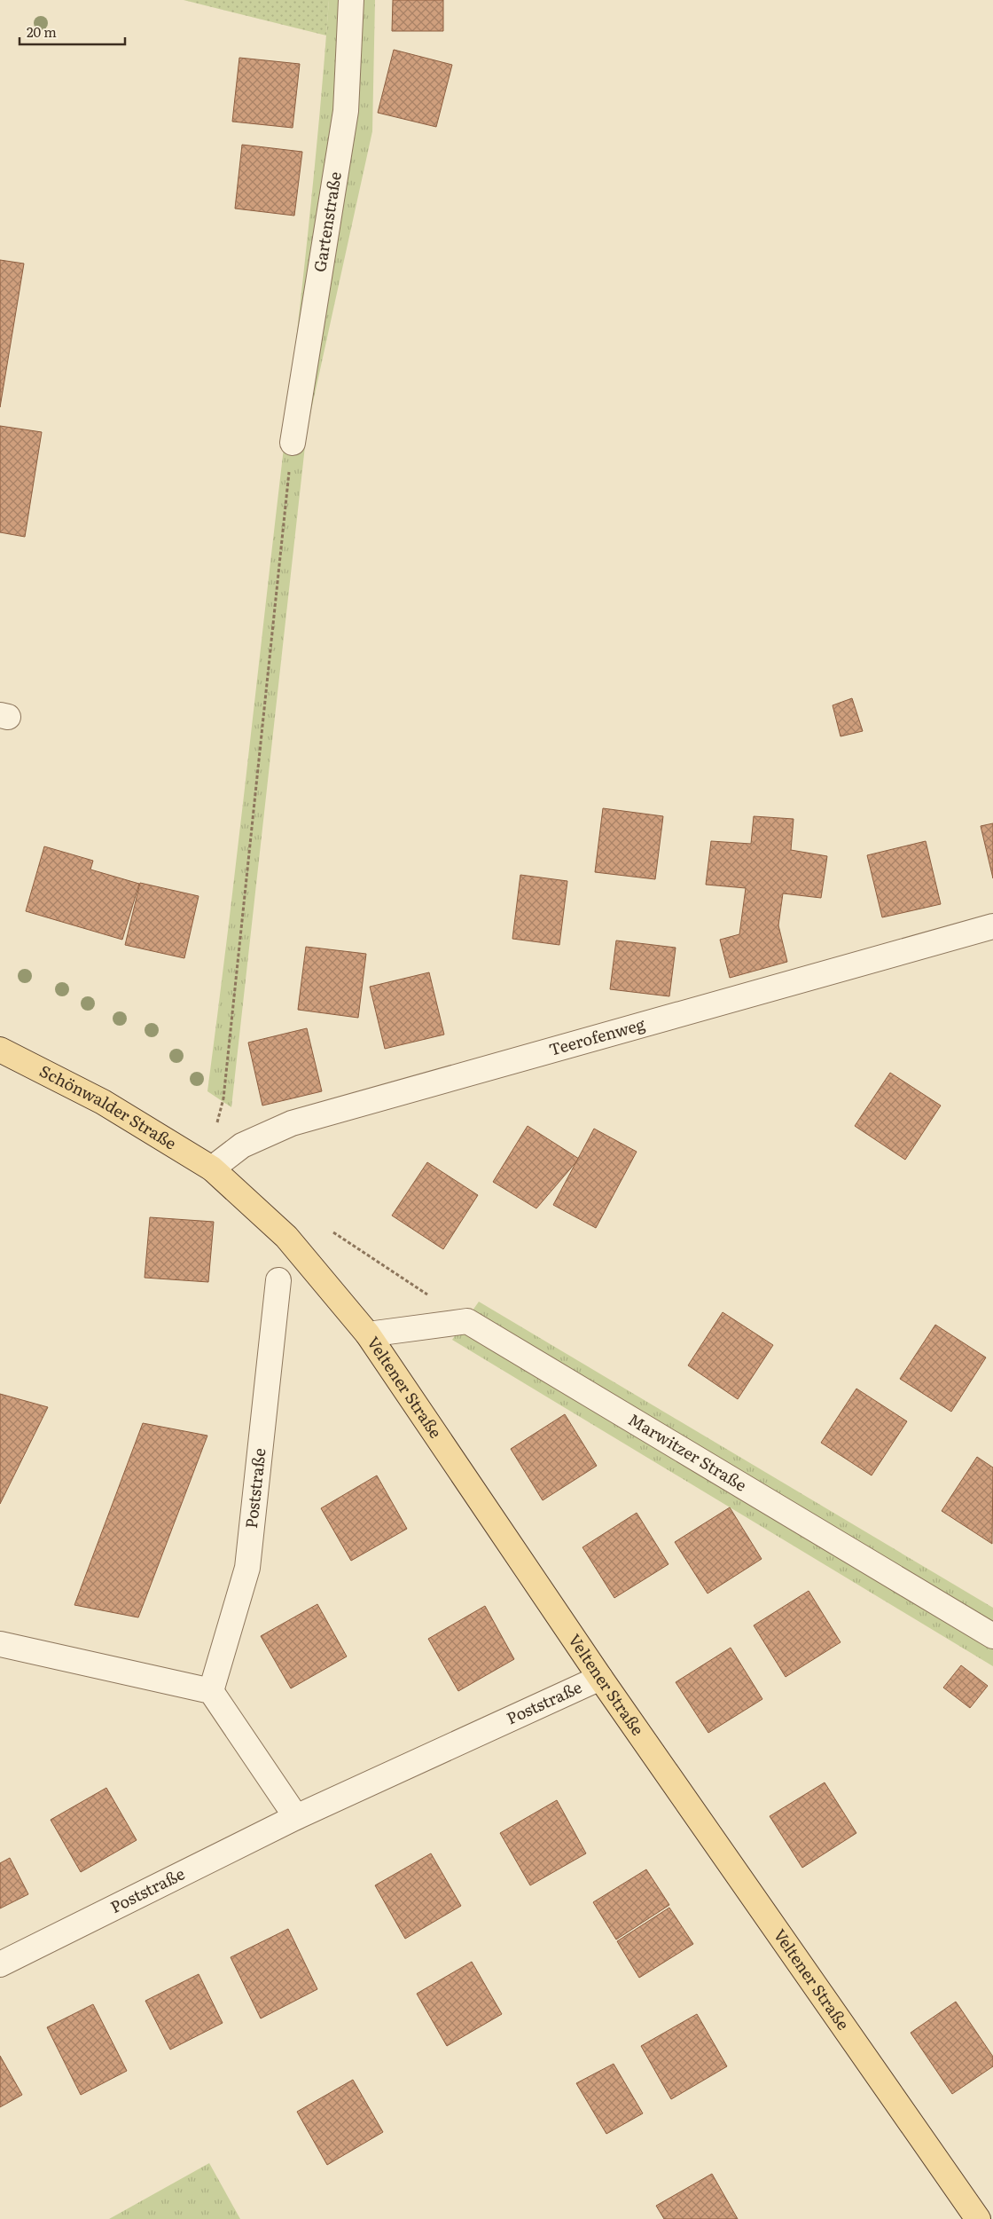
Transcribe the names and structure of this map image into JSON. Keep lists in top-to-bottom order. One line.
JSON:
{"streets":{"main road":["Schönwalder Straße","Veltener Straße"],"street":["Gartenstraße","Teerofenweg","Marwitzer Straße","Poststraße"]},"crossings":[["Teerofenweg","Schönwalder Straße"],["Teerofenweg","Veltener Straße"],["Schönwalder Straße","Veltener Straße"],["Veltener Straße","Poststraße"]],"scale_bar":"20 m"}
